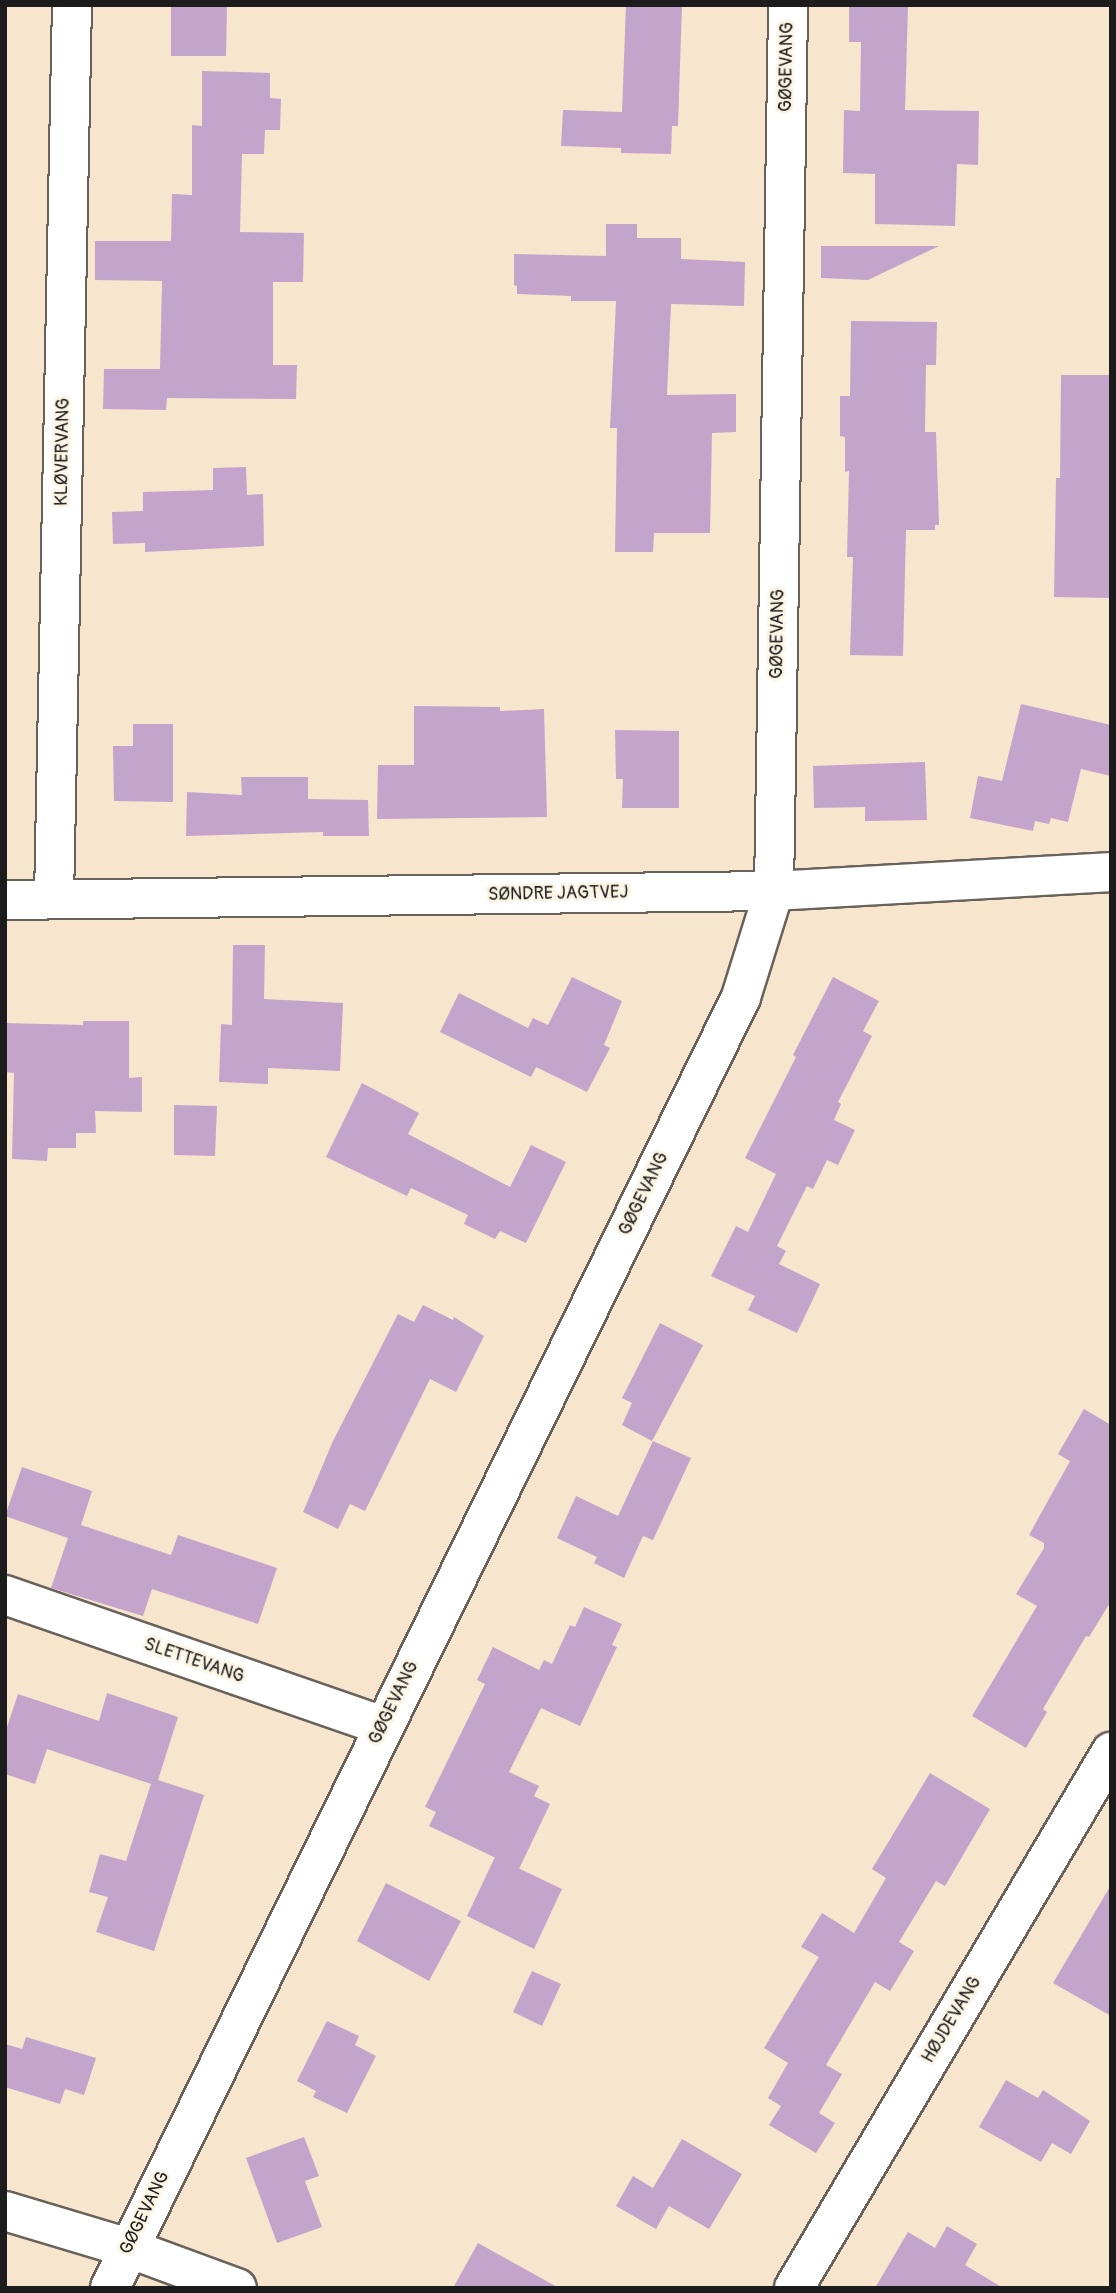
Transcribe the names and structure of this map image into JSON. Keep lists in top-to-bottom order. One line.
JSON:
{"streets":{"street":["GØGEVANG","KLØVERVANG","SØNDRE JAGTVEJ","SLETTEVANG","HØJDEVANG"]},"crossings":[["GØGEVANG","SØNDRE JAGTVEJ"],["GØGEVANG","SLETTEVANG"],["KLØVERVANG","SØNDRE JAGTVEJ"]]}
